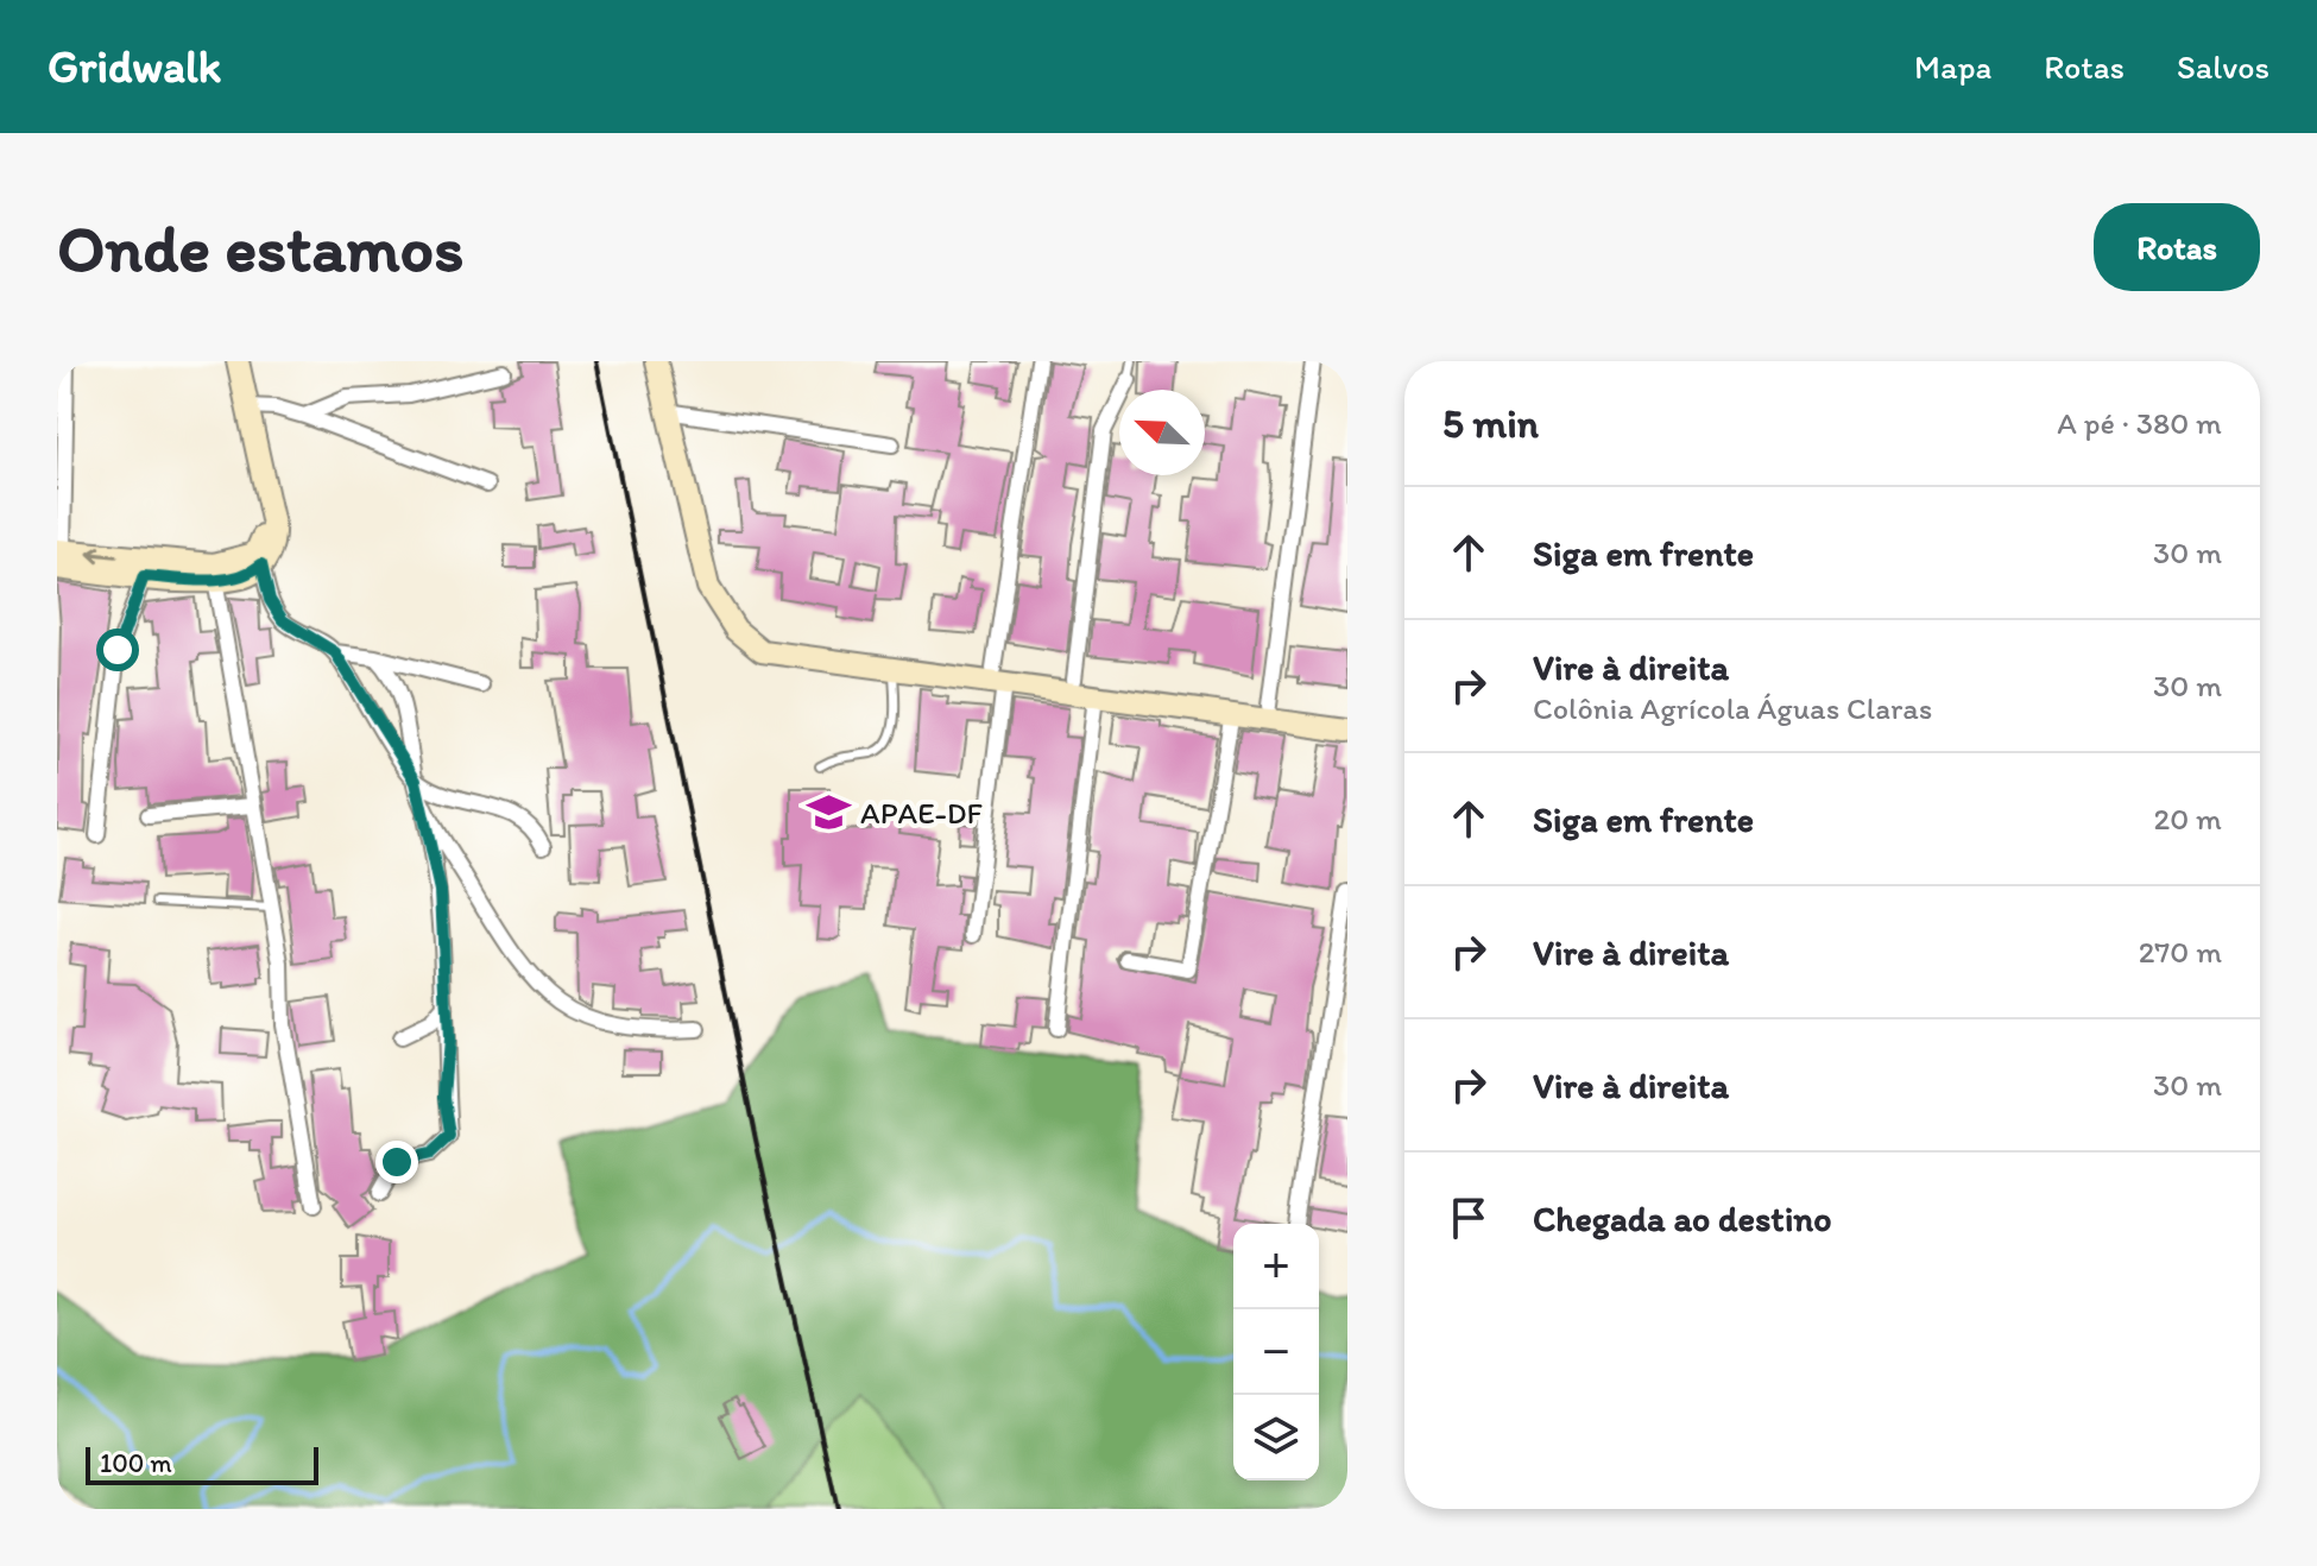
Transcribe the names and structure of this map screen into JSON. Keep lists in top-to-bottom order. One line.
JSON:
{"places":{"school or university":["APAE-DF"]},"scale_bar":"100 m","north":"top left","page":{"header":"Gridwalk","nav":["Mapa","Rotas","Salvos"],"buttons":"Rotas","title":"Onde estamos","heading":["5 min","A pé · 380 m"],"list":[["Siga em frente","30 m"],["Vire à direita","Colônia Agrícola Águas Claras","30 m"],["Siga em frente","20 m"],["Vire à direita","270 m"],["Vire à direita","30 m"],"Chegada ao destino"],"map_buttons":["+","−"],"scale":"100 m"}}
